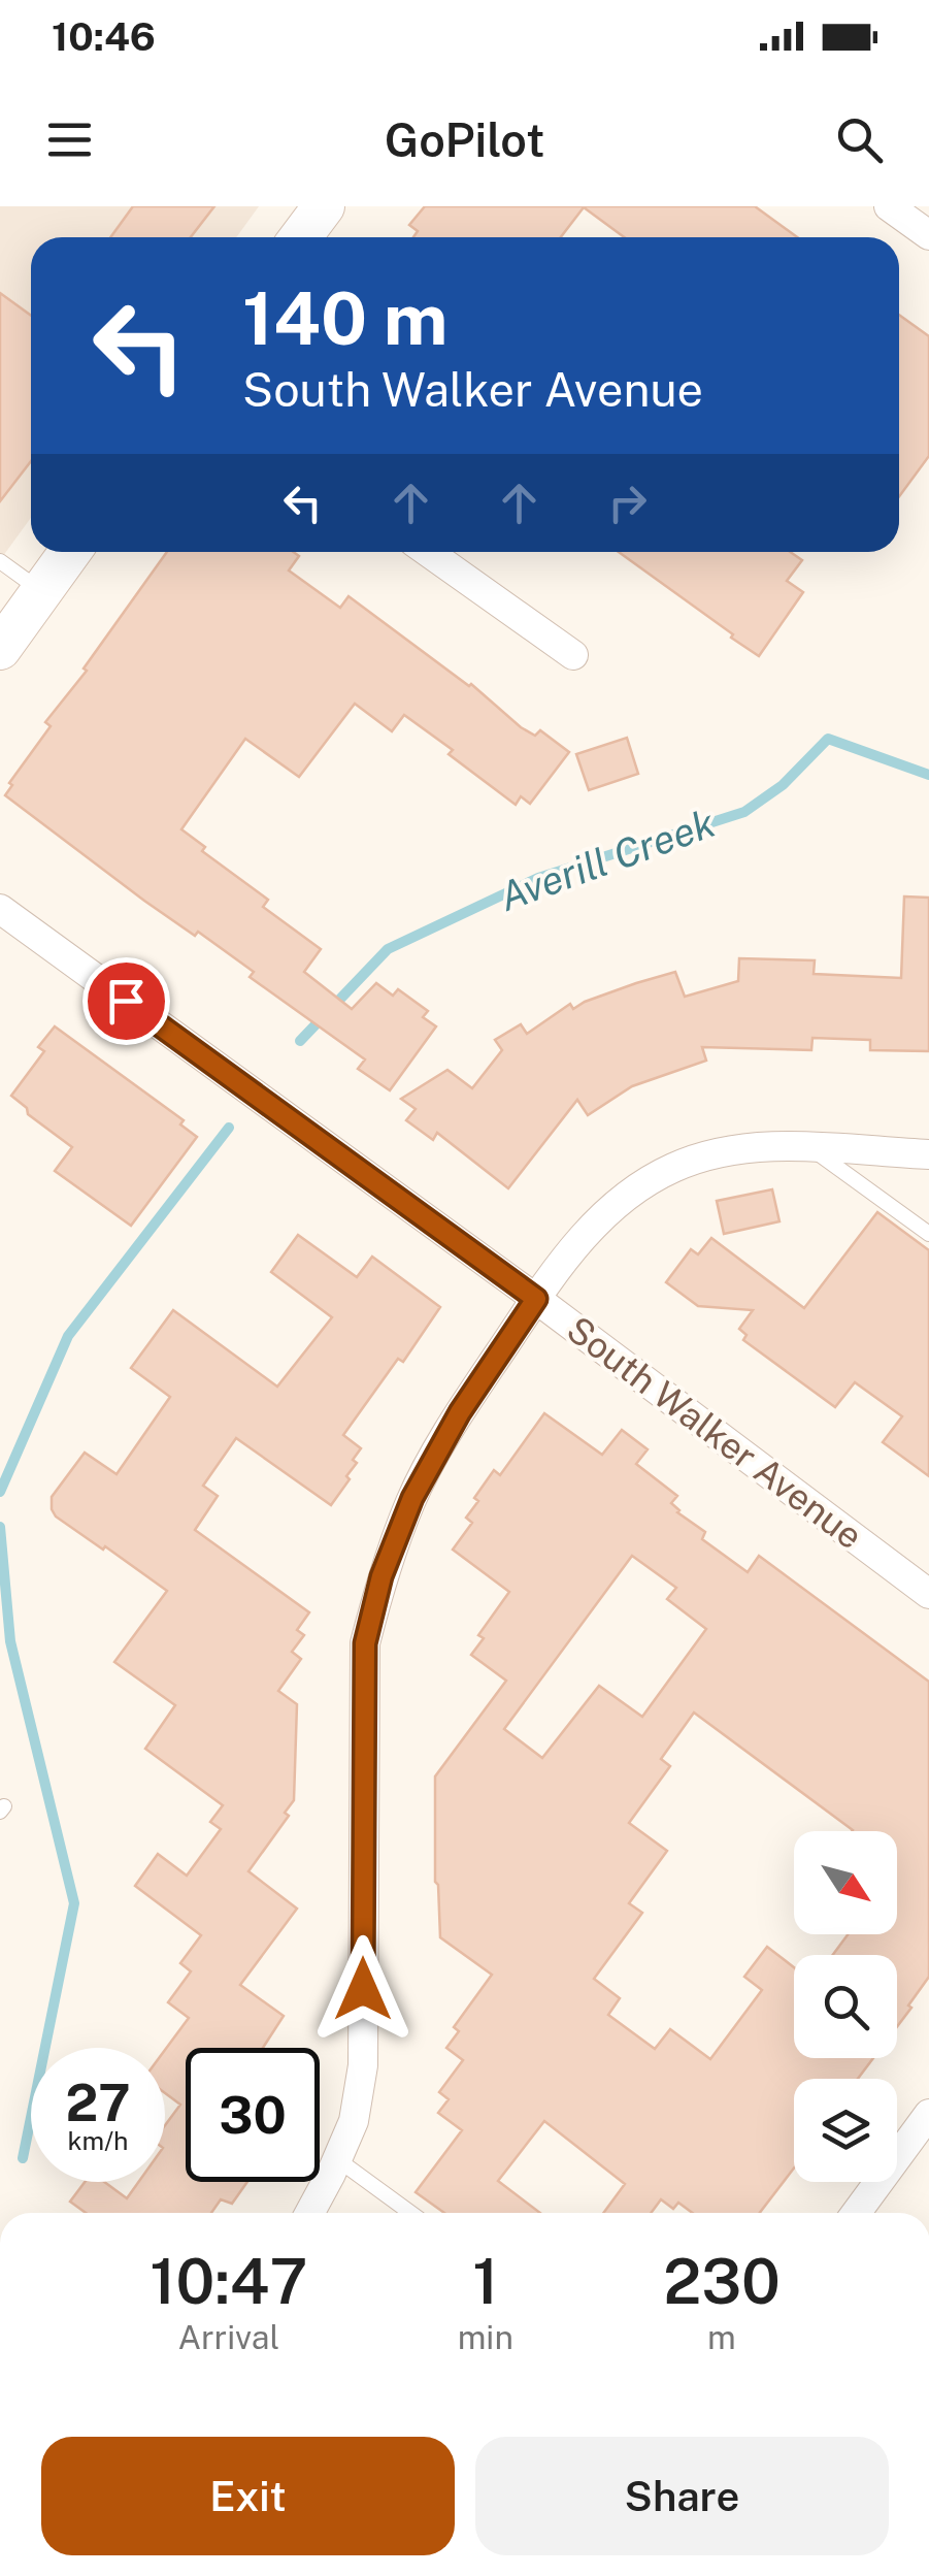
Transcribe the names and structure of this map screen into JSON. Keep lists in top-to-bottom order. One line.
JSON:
{"streets":{"street":["South Walker Avenue"]},"water":["Averill Creek"],"north":"bottom right","page":{"status":"10:46","header":"GoPilot","turn":["140 m","South Walker Avenue"],"speed":"27 km/h","limit":"30","eta":["10:47","Arrival","1","min","230","m"],"buttons":["Exit","Share"]}}
